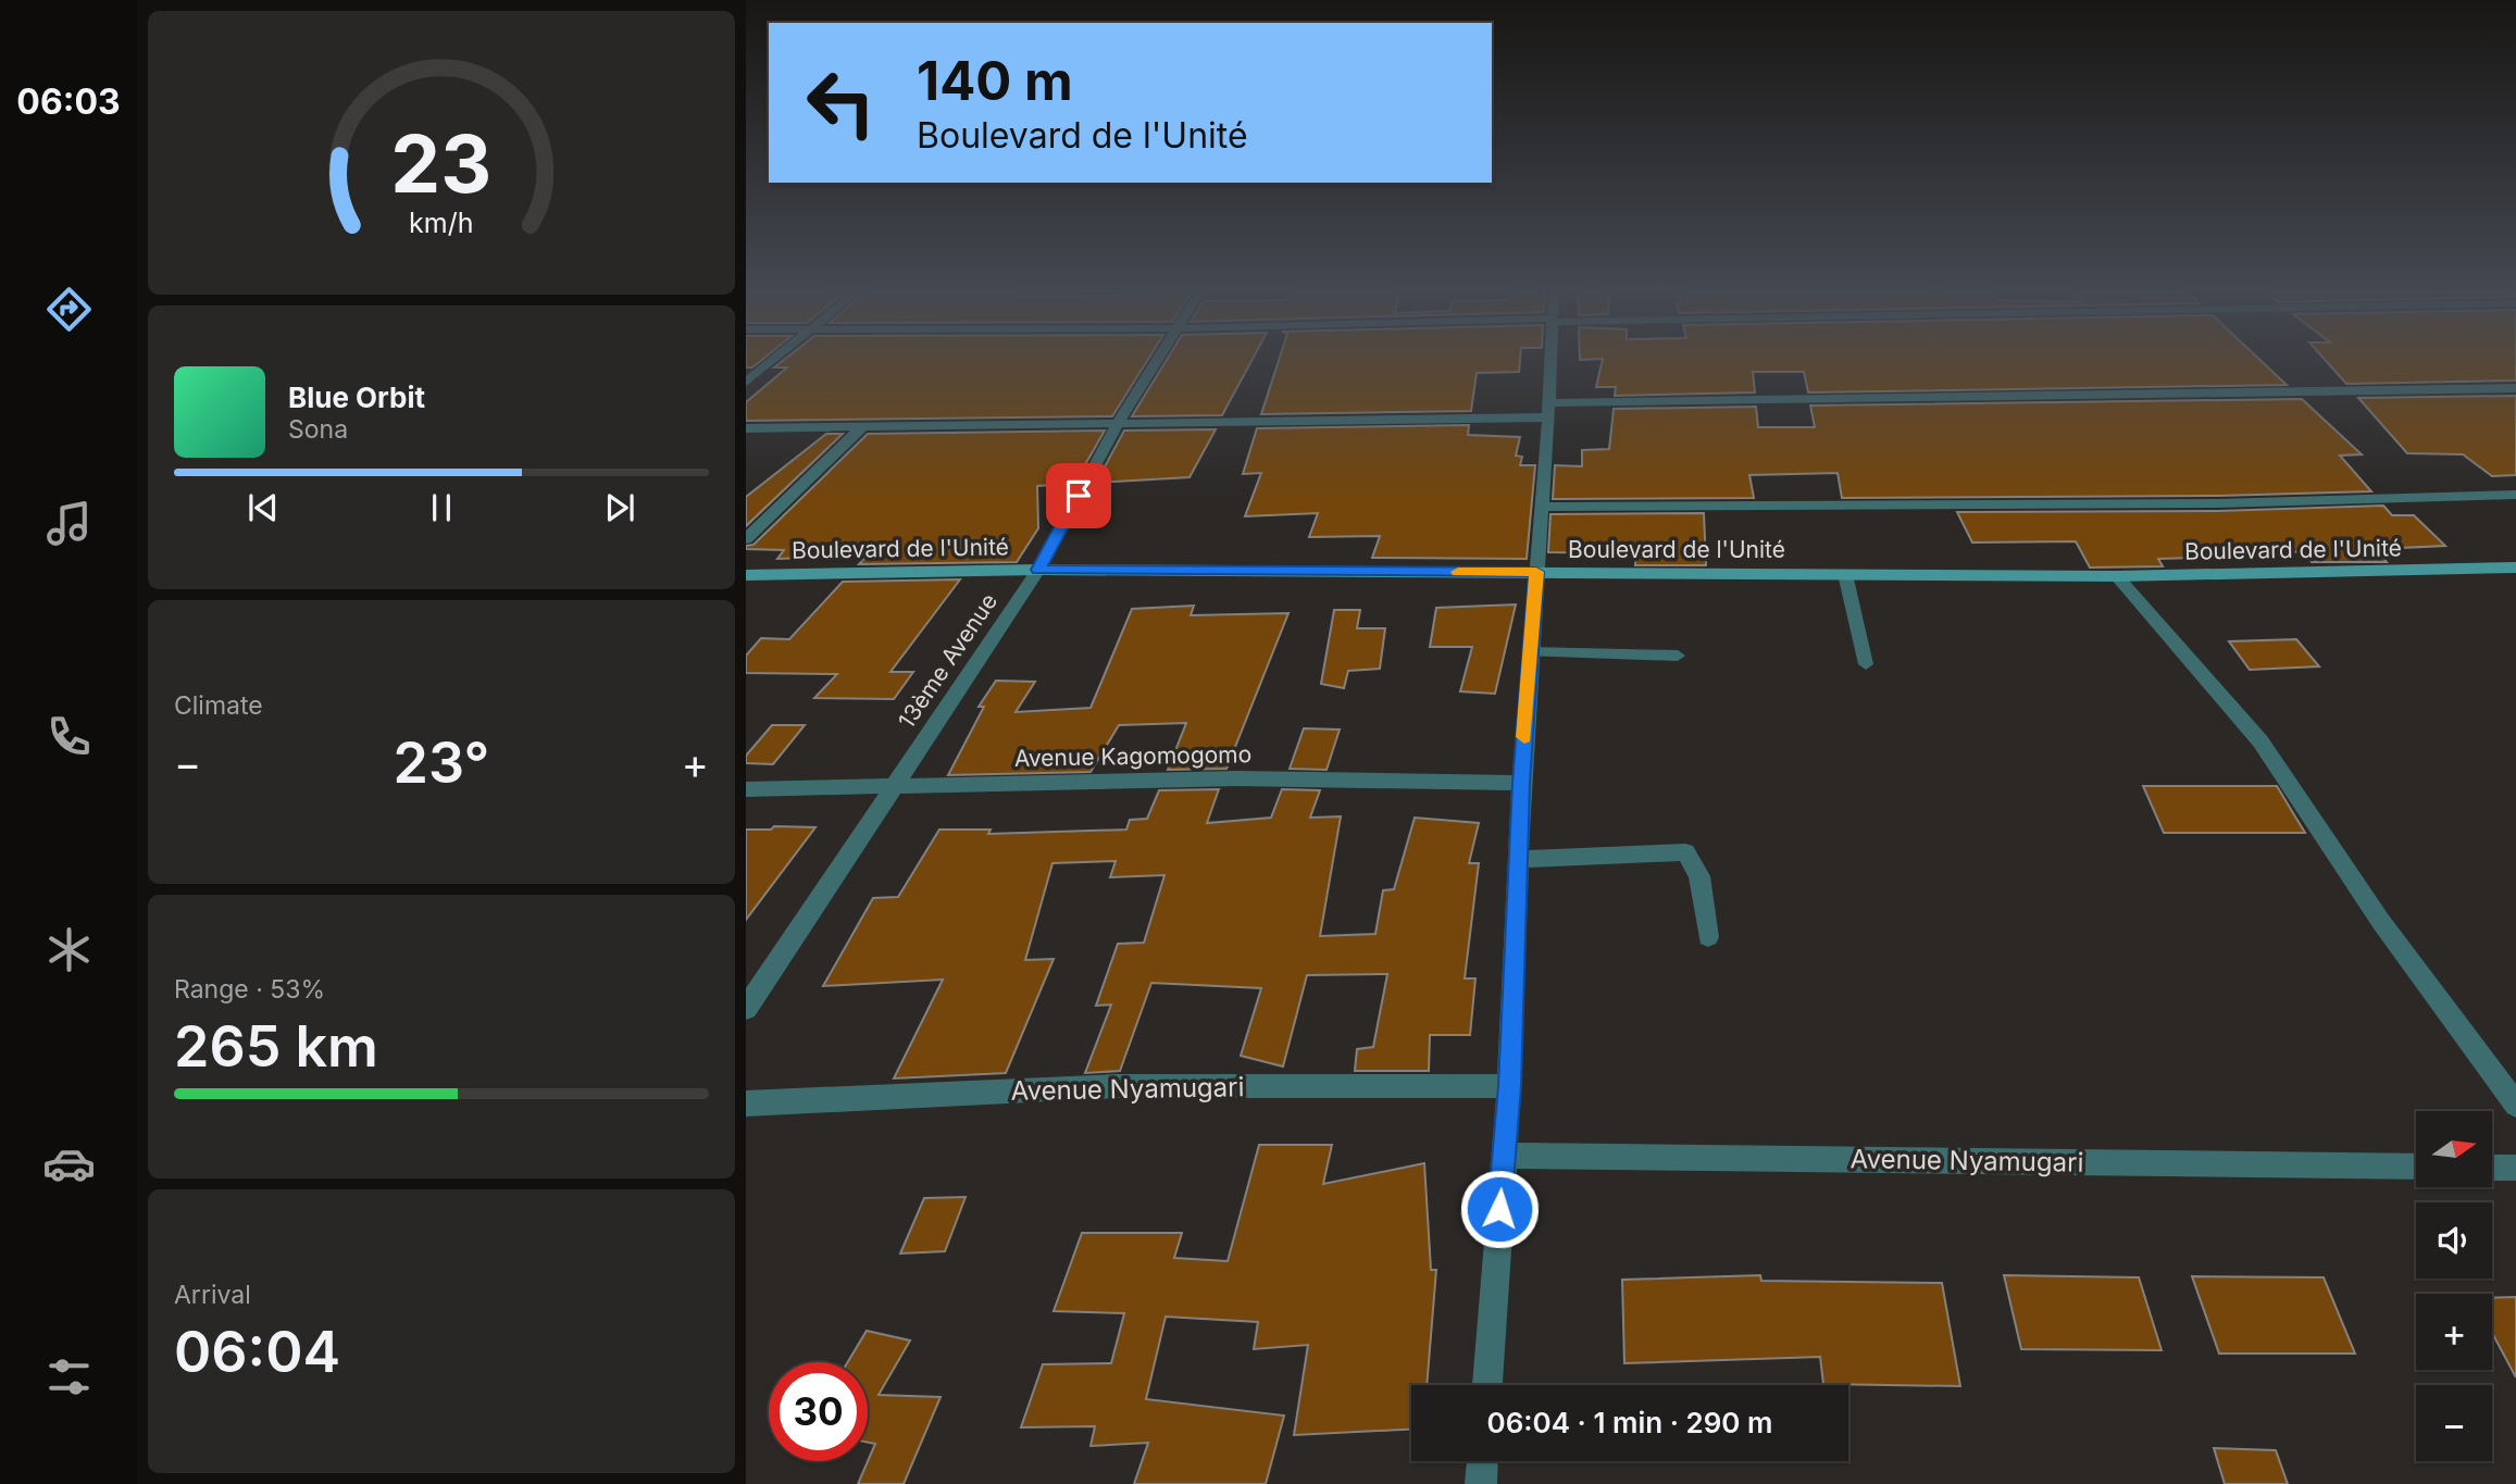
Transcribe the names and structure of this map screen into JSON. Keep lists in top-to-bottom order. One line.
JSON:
{"streets":{"street":["Boulevard de l'Unité","13ème Avenue","Avenue Kagomogomo","Avenue Nyamugari"]},"crossings":[["Boulevard de l'Unité","13ème Avenue"],["13ème Avenue","Avenue Kagomogomo"]],"north":"right","page":{"tabs":"06:03","turn":["140 m","Boulevard de l'Unité"],"song":["Blue Orbit","Sona"],"tile":["Climate",["Range · 53%","265 km"],["Arrival","06:04"]],"heat":["−","23°","+"],"map_buttons":["+","−"],"limit":"30","trip":"06:04 · 1 min · 290 m","gauge":["23","km/h"]}}
